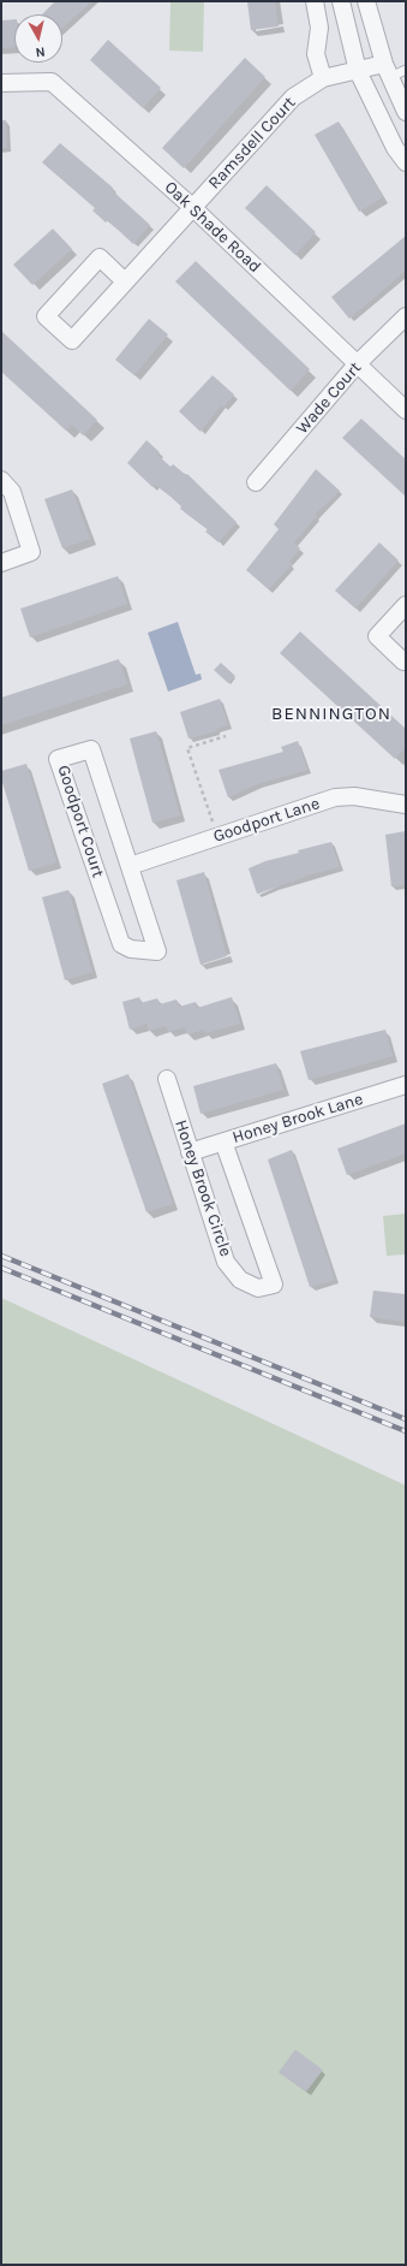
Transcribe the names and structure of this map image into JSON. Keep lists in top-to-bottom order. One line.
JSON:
{"streets":{"street":["Ramsdell Court","Oak Shade Road","Wade Court","Goodport Lane","Goodport Court","Honey Brook Lane","Honey Brook Circle"]},"crossings":[["Ramsdell Court","Oak Shade Road"],["Oak Shade Road","Wade Court"],["Goodport Lane","Goodport Court"],["Honey Brook Lane","Honey Brook Circle"]],"districts":["BENNINGTON"],"north":"bottom"}
